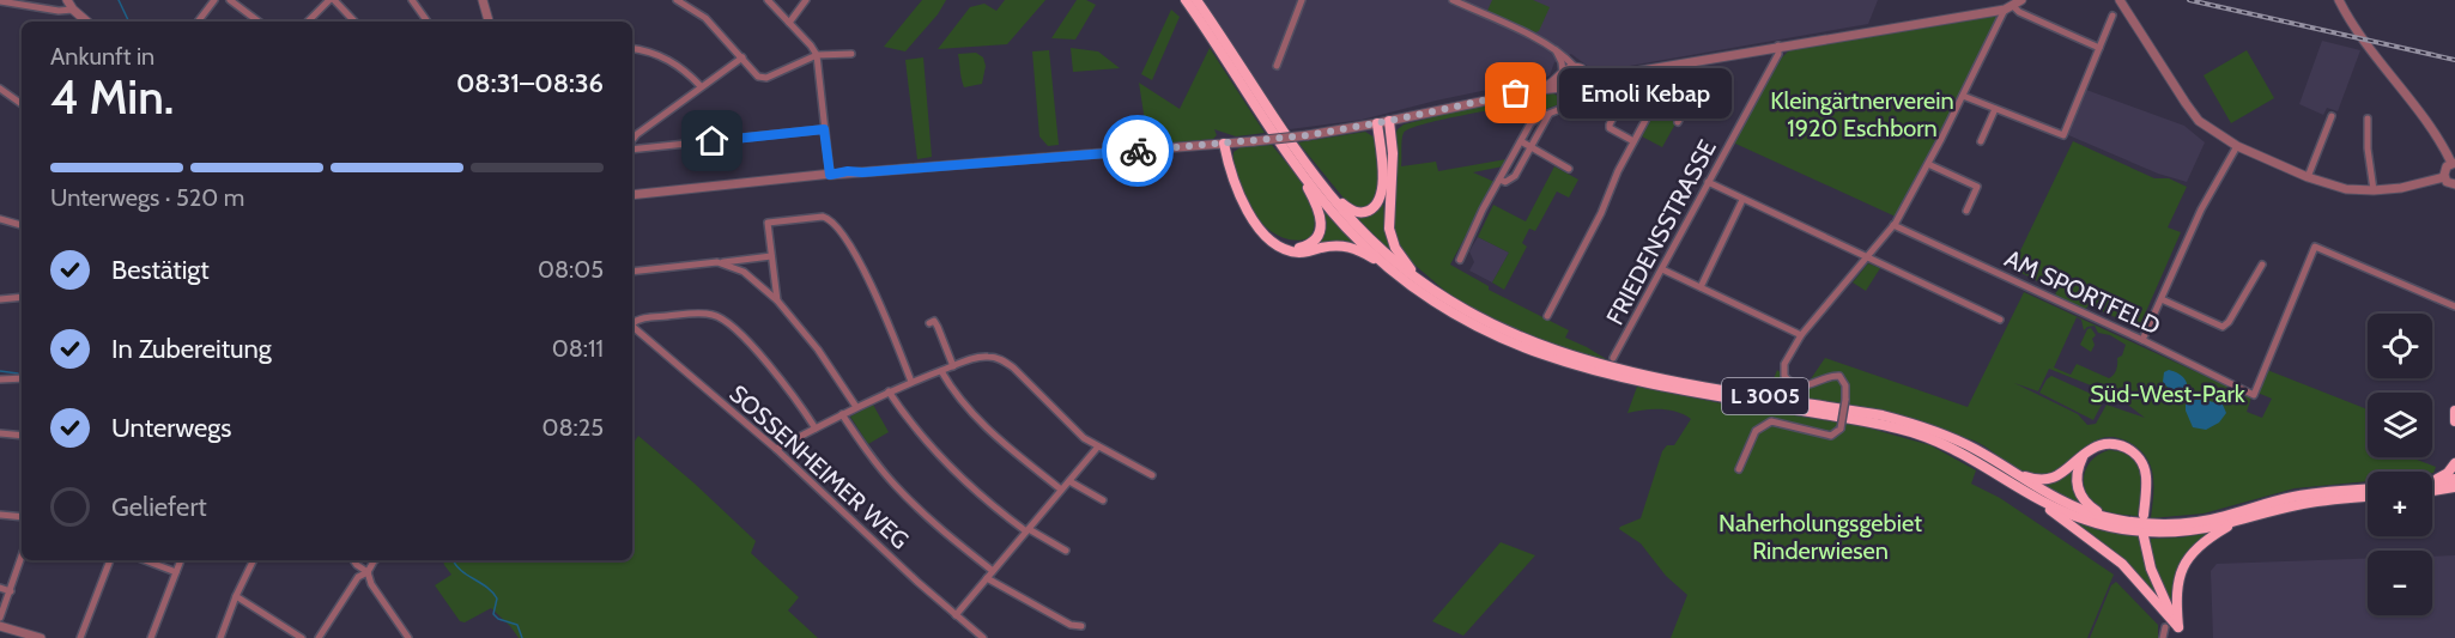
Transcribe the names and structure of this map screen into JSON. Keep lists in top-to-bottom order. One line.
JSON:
{"streets":{"highway":["L 3005"],"street":["FRIEDENSSTRASSE","AM SPORTFELD","SOSSENHEIMER WEG"]},"parks":["Kleingärtnerverein 1920 Eschborn","Süd-West-Park","Naherholungsgebiet Rinderwiesen"],"places":["Emoli Kebap"],"page":{"heading":["4 Min.","Ankunft in","08:31–08:36"],"bubble":"Emoli Kebap","bar":"Unterwegs · 520 m","list":[["Bestätigt","08:05"],["In Zubereitung","08:11"],["Unterwegs","08:25"],"Geliefert"],"map_buttons":["+","−"]}}
